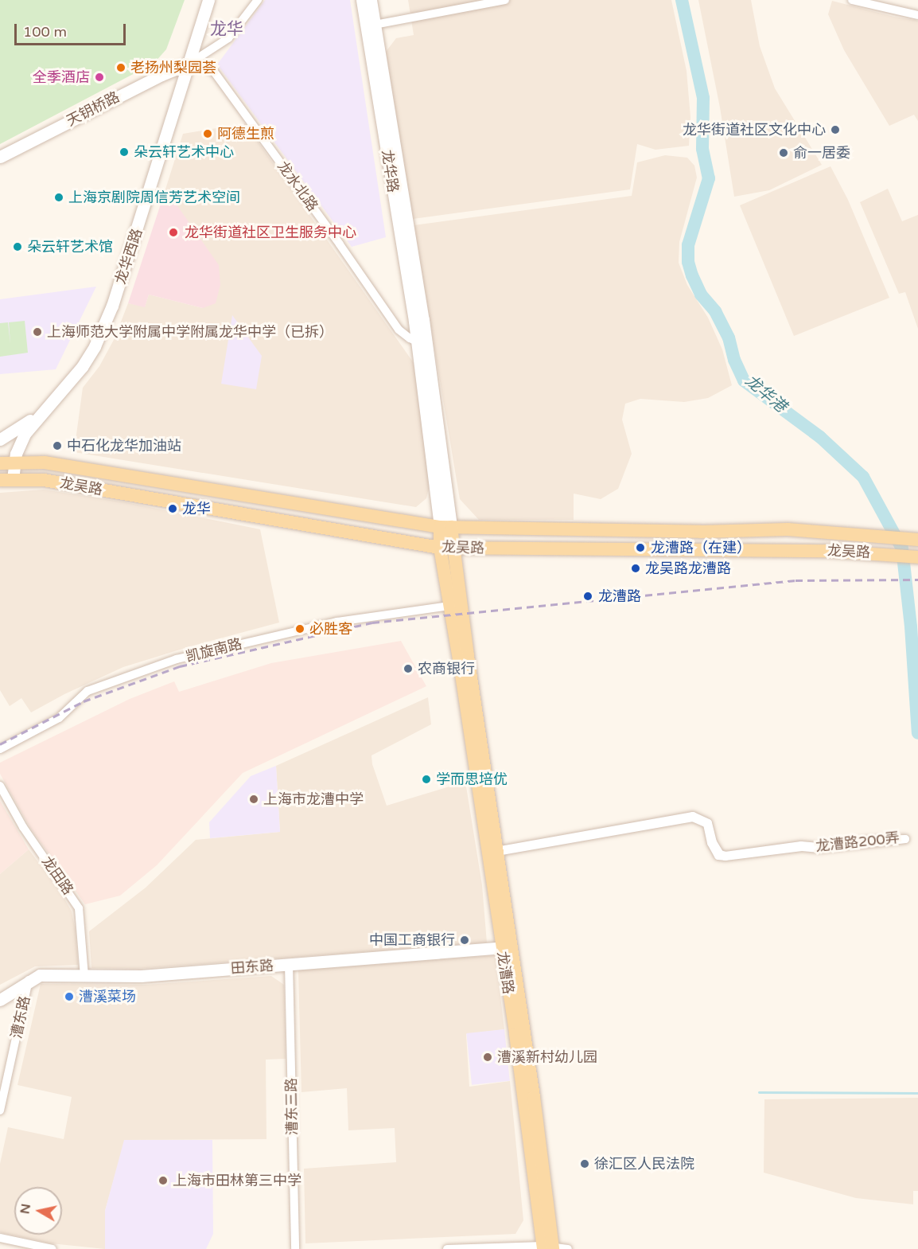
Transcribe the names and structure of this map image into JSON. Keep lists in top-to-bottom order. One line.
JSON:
{"streets":{"main road":["龙吴路","龙漕路"],"street":["天钥桥路","龙华路","龙水北路","龙华西路","凯旋南路","龙漕路200弄","龙田路","田东路","漕东路","漕东三路"]},"crossings":[["天钥桥路","龙水北路"],["天钥桥路","龙华西路"],["龙华路","龙水北路"],["龙水北路","龙华西路"],["龙华西路","龙吴路"],["龙吴路","龙漕路"],["凯旋南路","龙漕路"],["龙漕路200弄","田东路"],["龙漕路200弄","龙漕路"],["龙田路","田东路"],["田东路","龙漕路"],["田东路","漕东路"],["田东路","漕东三路"]],"districts":["龙华"],"water":["龙华港"],"places":["老扬州梨园荟","全季酒店","龙华街道社区文化中心","阿德生煎","朵云轩艺术中心","俞一居委","上海京剧院周信芳艺术空间","龙华街道社区卫生服务中心","朵云轩艺术馆","上海师范大学附属中学附属龙华中学（已拆）","中石化龙华加油站","龙华","龙漕路（在建）","龙吴路龙漕路","龙漕路","必胜客","农商银行","学而思培优","上海市龙漕中学","中国工商银行","漕溪菜场","漕溪新村幼儿园","徐汇区人民法院","上海市田林第三中学"],"scale_bar":"100 m","north":"left"}
